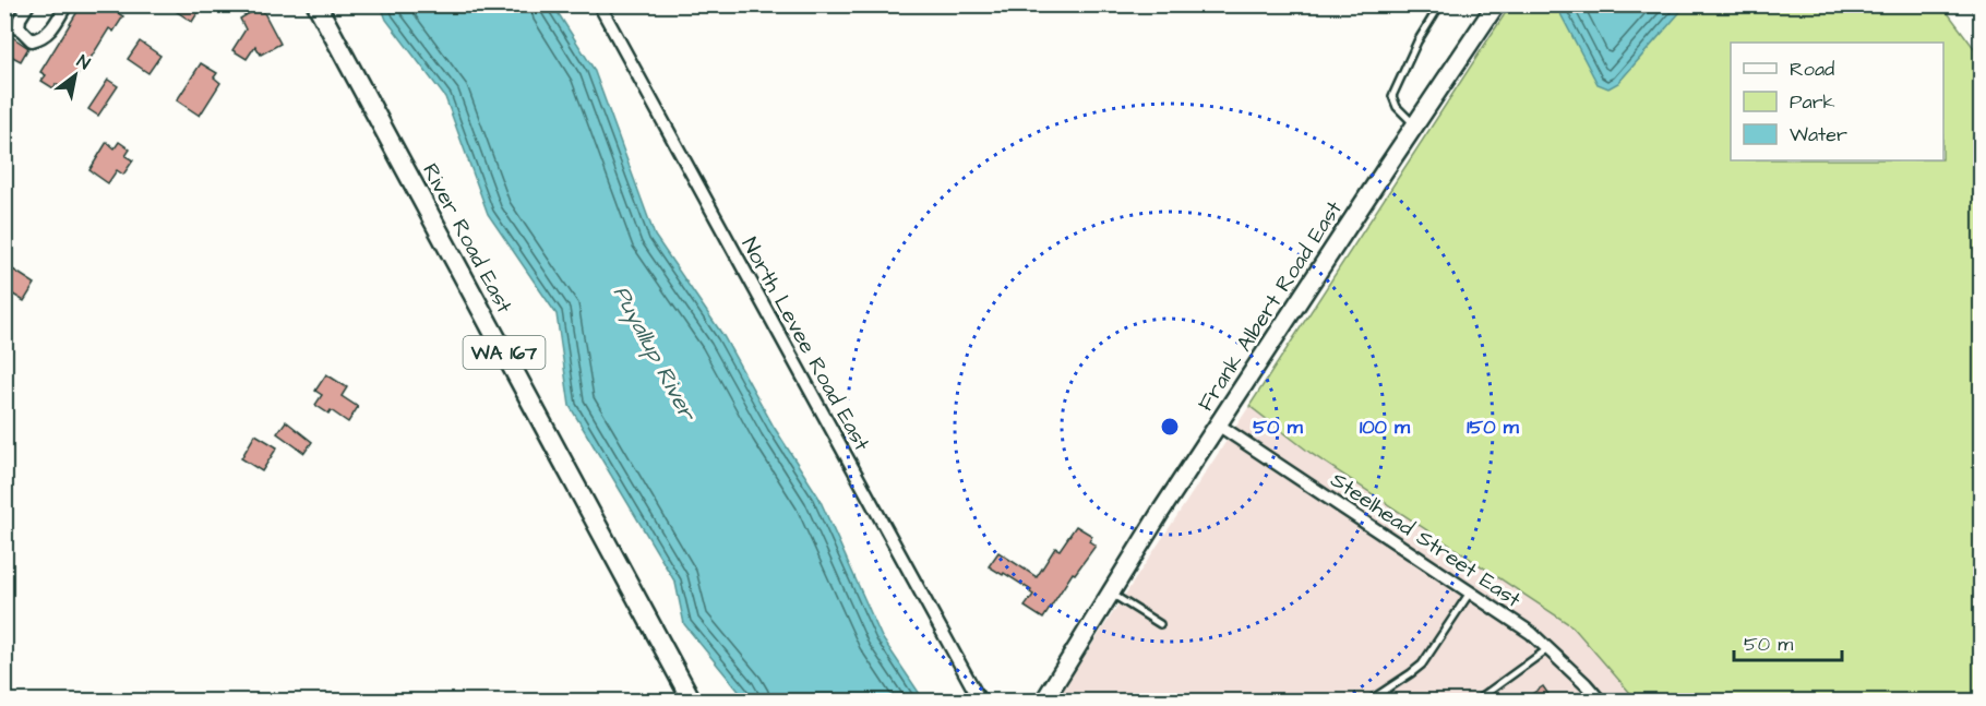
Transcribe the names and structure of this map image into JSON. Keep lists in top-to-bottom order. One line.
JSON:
{"streets":{"main road":["River Road East","WA 167"],"street":["Frank Albert Road East","North Levee Road East","Steelhead Street East"]},"crossings":[["Frank Albert Road East","Steelhead Street East"]],"water":["Puyallup River"],"legend":["Road","Park","Water"],"scale_bar":"50 m","north":"top right","rings":["50 m","100 m","150 m"]}
